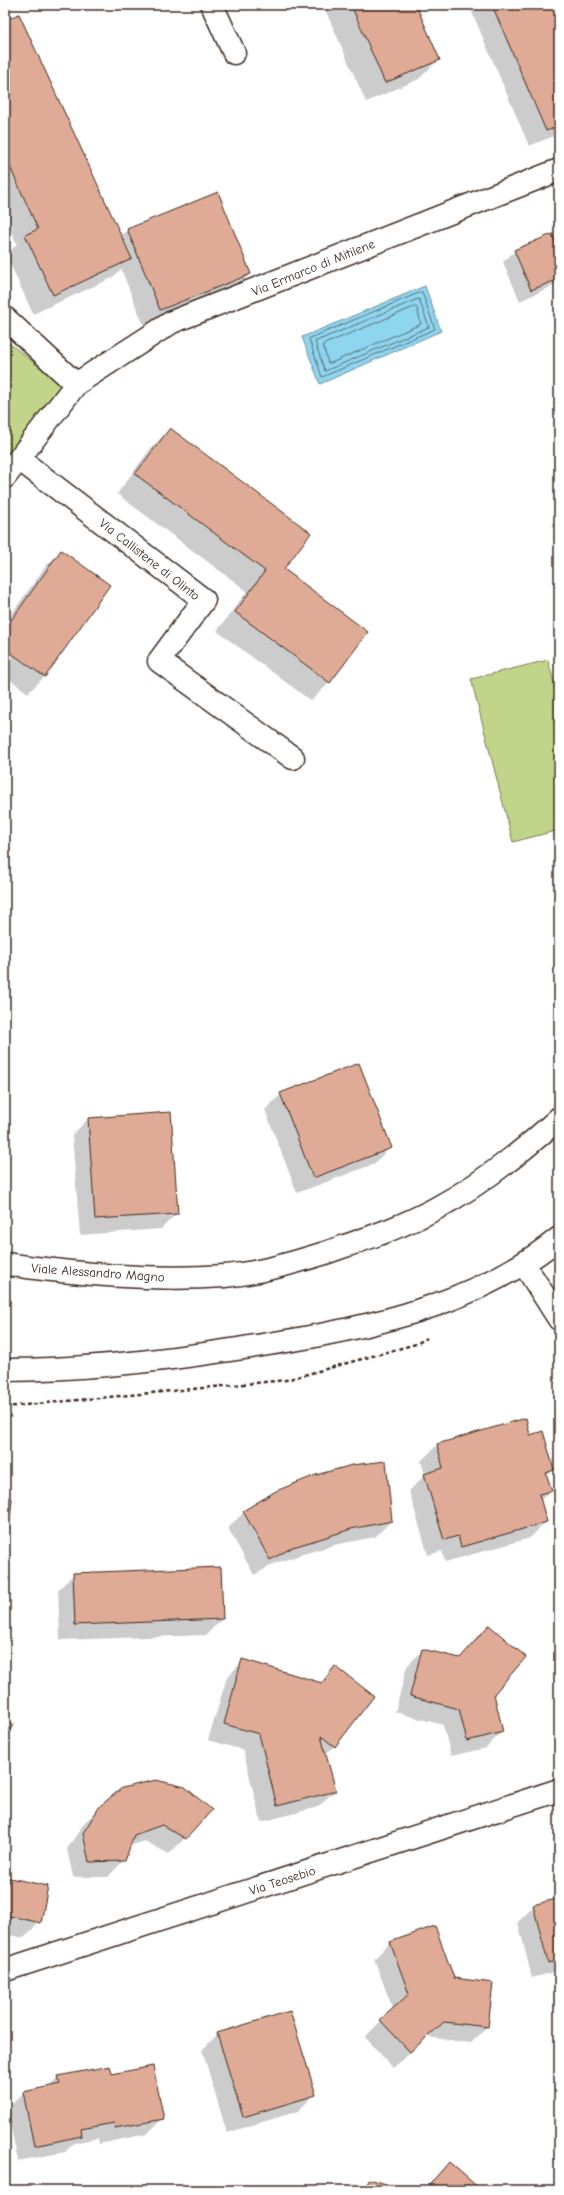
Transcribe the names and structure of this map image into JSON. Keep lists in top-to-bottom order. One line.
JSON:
{"streets":{"street":["Via Ermarco di Mitilene","Via Callistene di Olinto","Viale Alessandro Magno","Via Teosebio"]},"crossings":[["Via Ermarco di Mitilene","Via Callistene di Olinto"]]}
